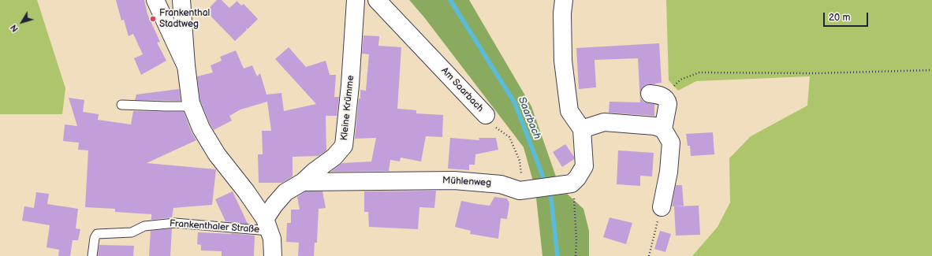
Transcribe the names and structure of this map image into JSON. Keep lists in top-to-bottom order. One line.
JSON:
{"streets":{"street":["Am Saarbach","Kleine Krümme","Mühlenweg","Frankenthaler Straße"]},"crossings":[["Am Saarbach","Mühlenweg"],["Kleine Krümme","Mühlenweg"],["Kleine Krümme","Frankenthaler Straße"]],"water":["Saarbach"],"places":["Frankenthal Stadtweg"],"scale_bar":"20 m","north":"bottom left"}
